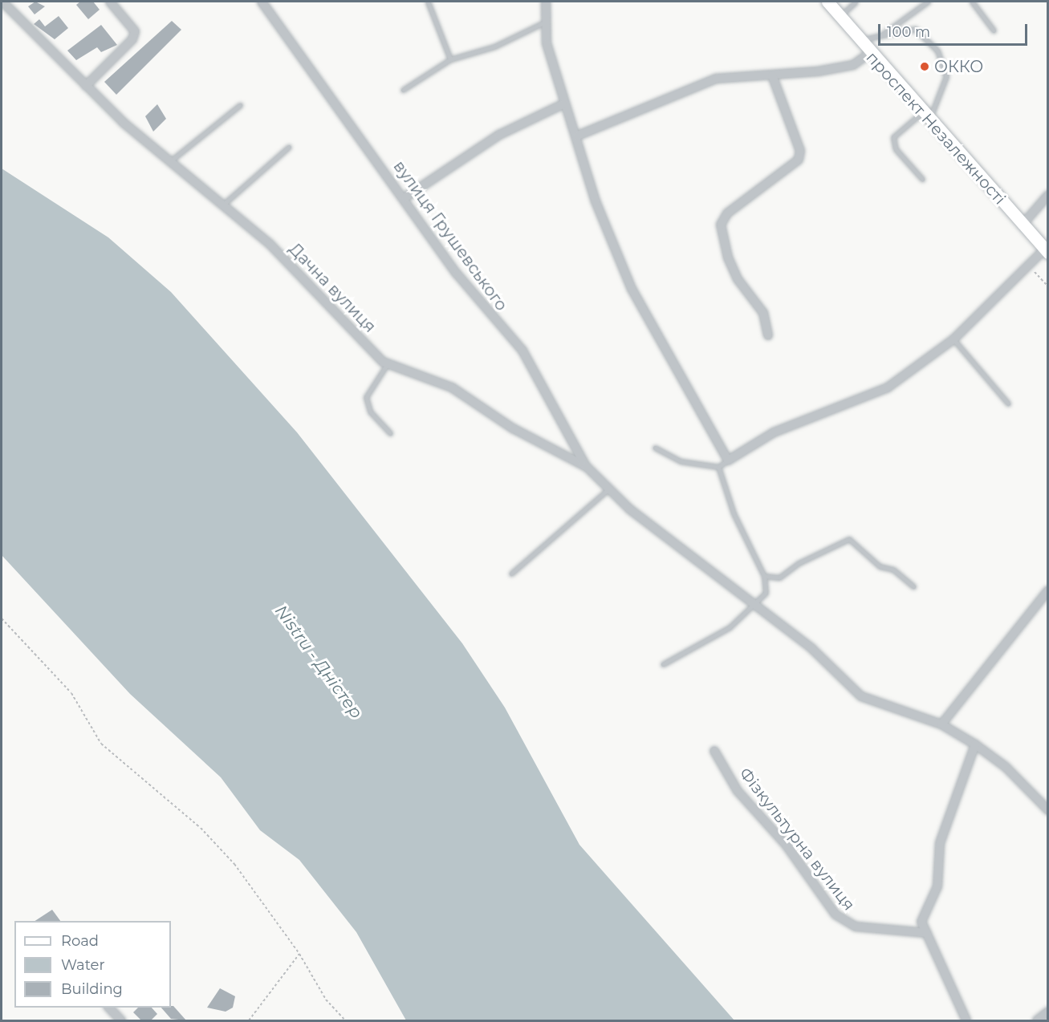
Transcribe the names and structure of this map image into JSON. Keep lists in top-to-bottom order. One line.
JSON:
{"streets":{"main road":["проспект Незалежності"],"street":["вулиця Грушевського","Дачна вулиця","Фізкультурна вулиця"]},"crossings":[["вулиця Грушевського","Дачна вулиця"]],"water":["Nistru - Дністер"],"places":["ОККО"],"legend":["Road","Water","Building"],"scale_bar":"100 m"}
